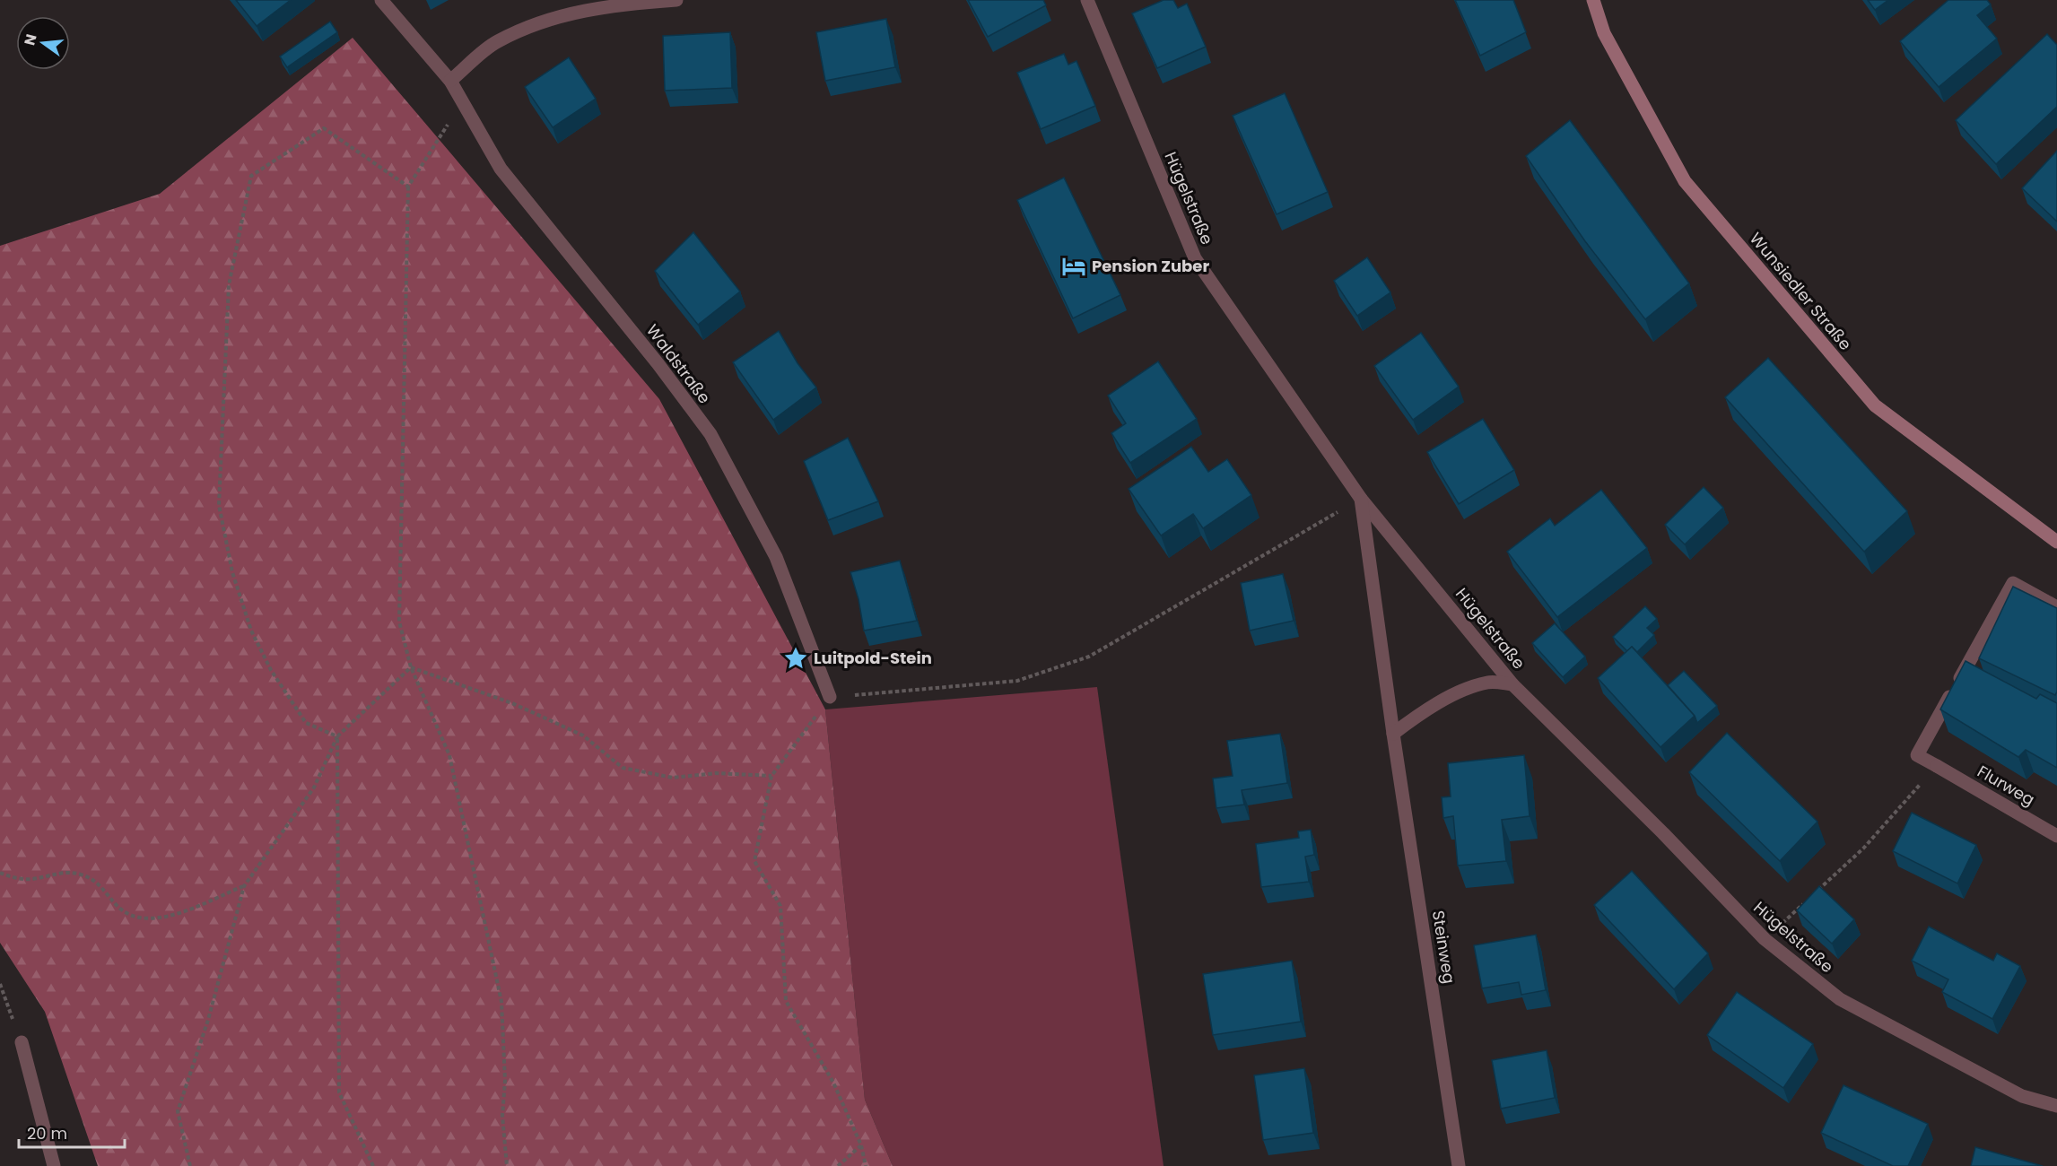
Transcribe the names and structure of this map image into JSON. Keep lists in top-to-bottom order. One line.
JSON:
{"streets":{"main road":["Wunsiedler Straße"],"street":["Hügelstraße","Waldstraße","Flurweg","Steinweg"]},"crossings":[["Hügelstraße","Steinweg"]],"places":{"hotel":["Pension Zuber"],"place":["Luitpold-Stein"]},"scale_bar":"20 m","north":"left"}
